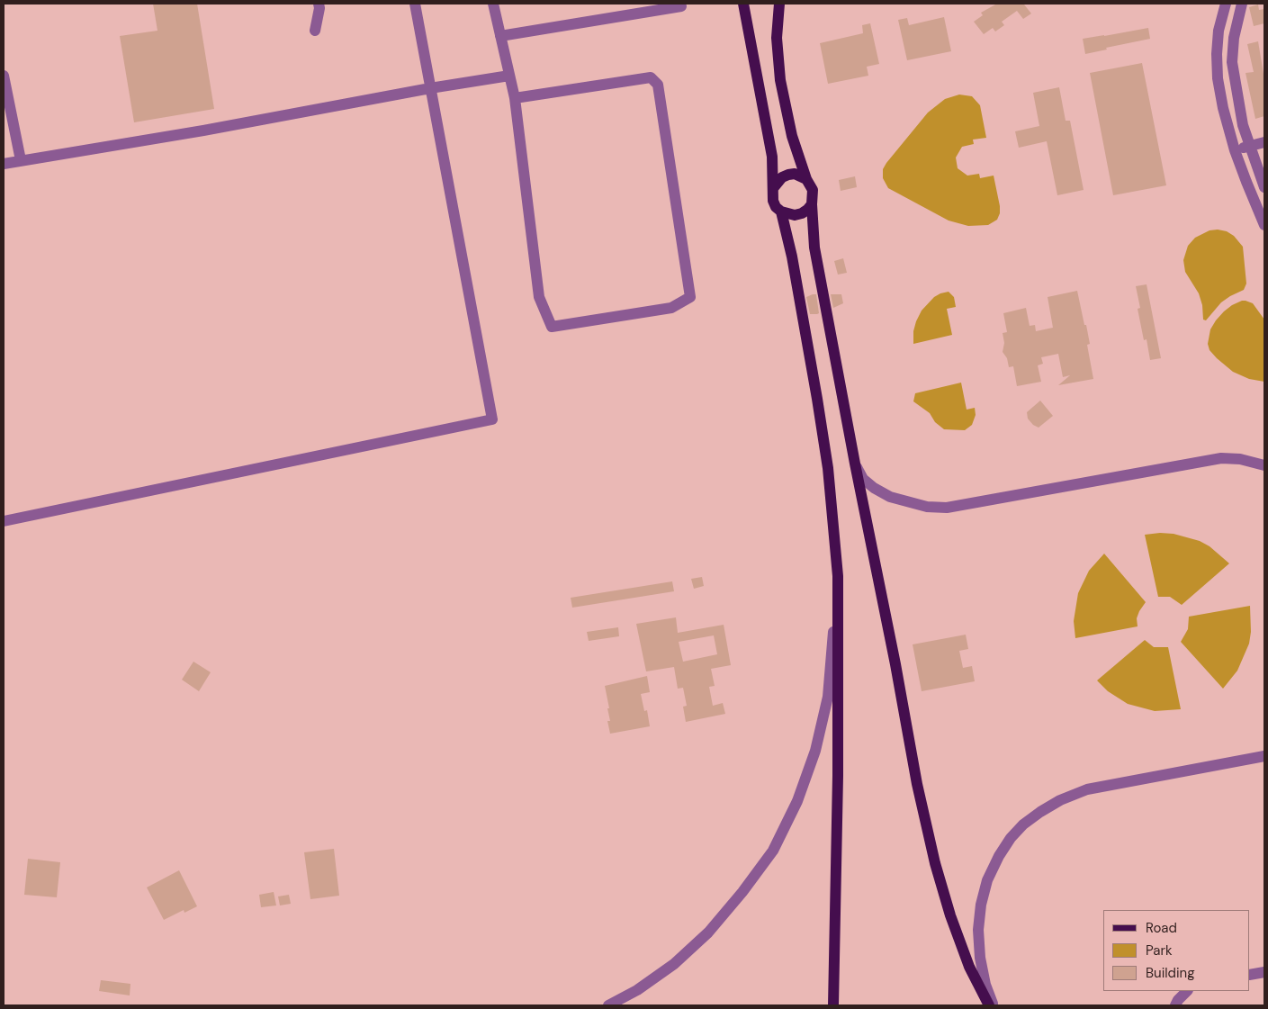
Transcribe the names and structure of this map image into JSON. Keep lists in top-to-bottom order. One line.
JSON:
{"legend":["Road","Park","Building"]}
